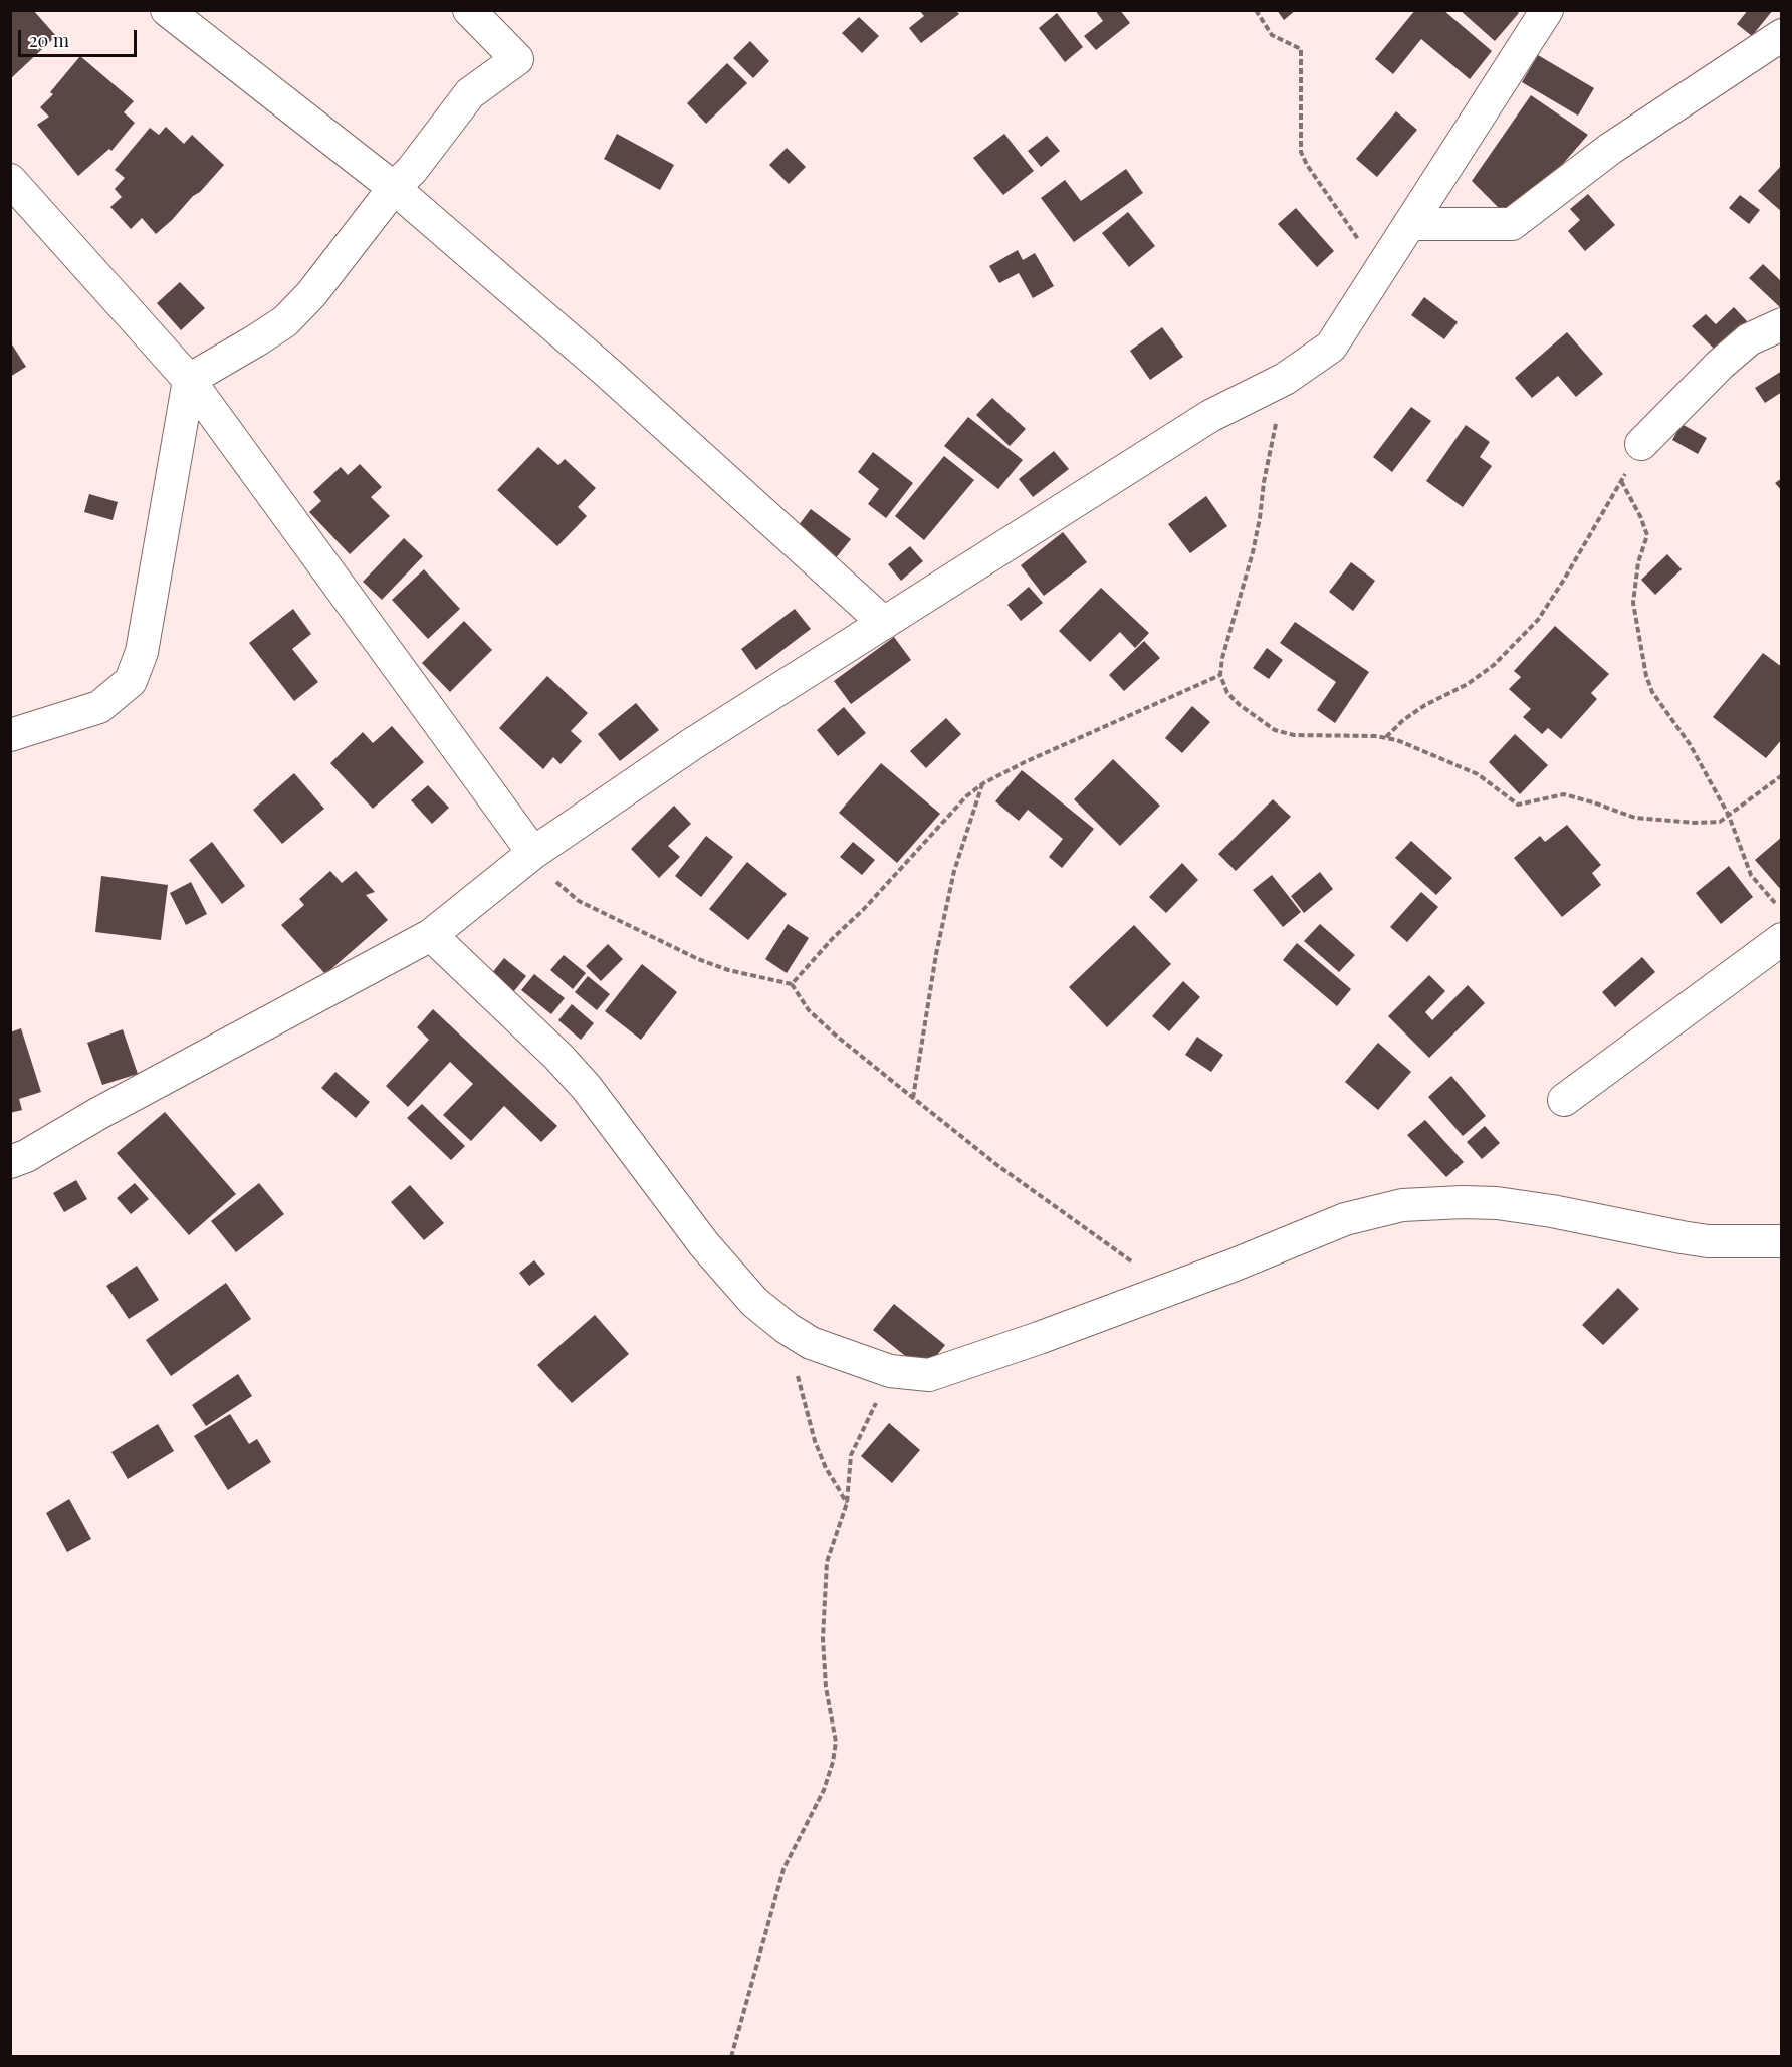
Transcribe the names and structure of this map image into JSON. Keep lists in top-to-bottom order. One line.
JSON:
{"scale_bar":"20 m"}
